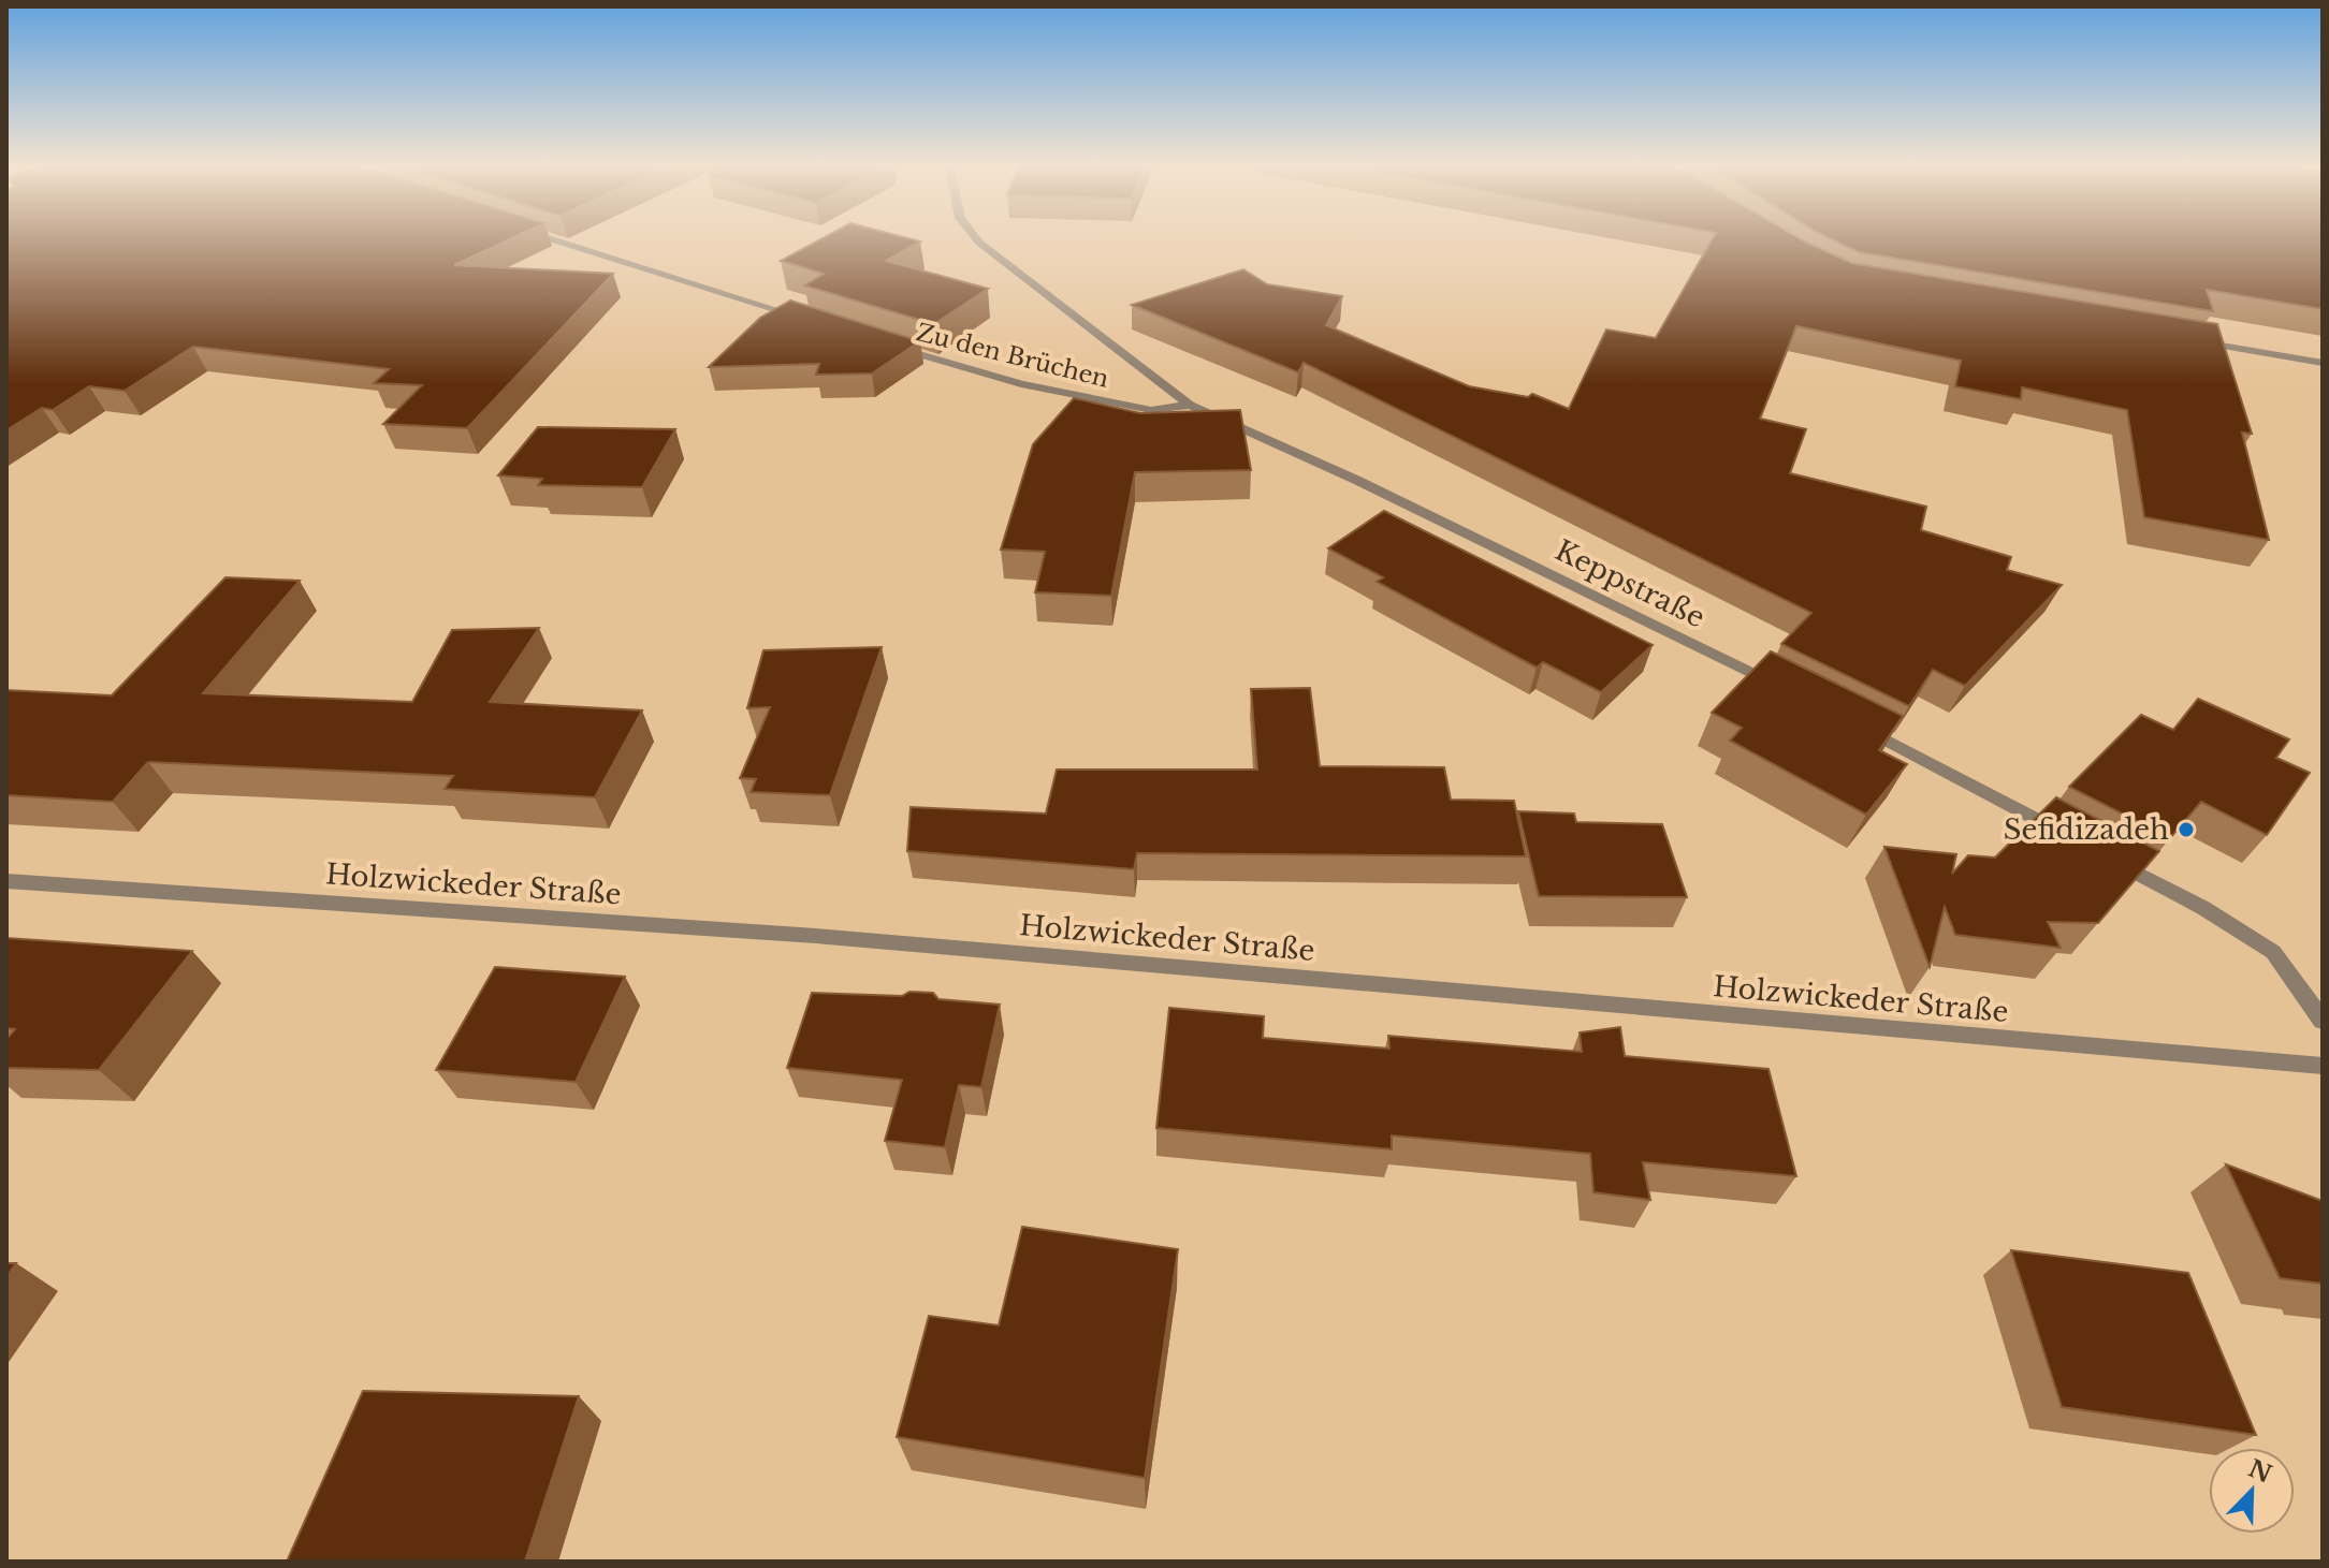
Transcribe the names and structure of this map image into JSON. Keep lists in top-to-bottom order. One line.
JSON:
{"streets":{"street":["Zu den Brüchen","Keppstraße","Holzwickeder Straße"]},"crossings":[["Zu den Brüchen","Keppstraße"]],"places":["Sefidizadeh"],"north":"top right"}
